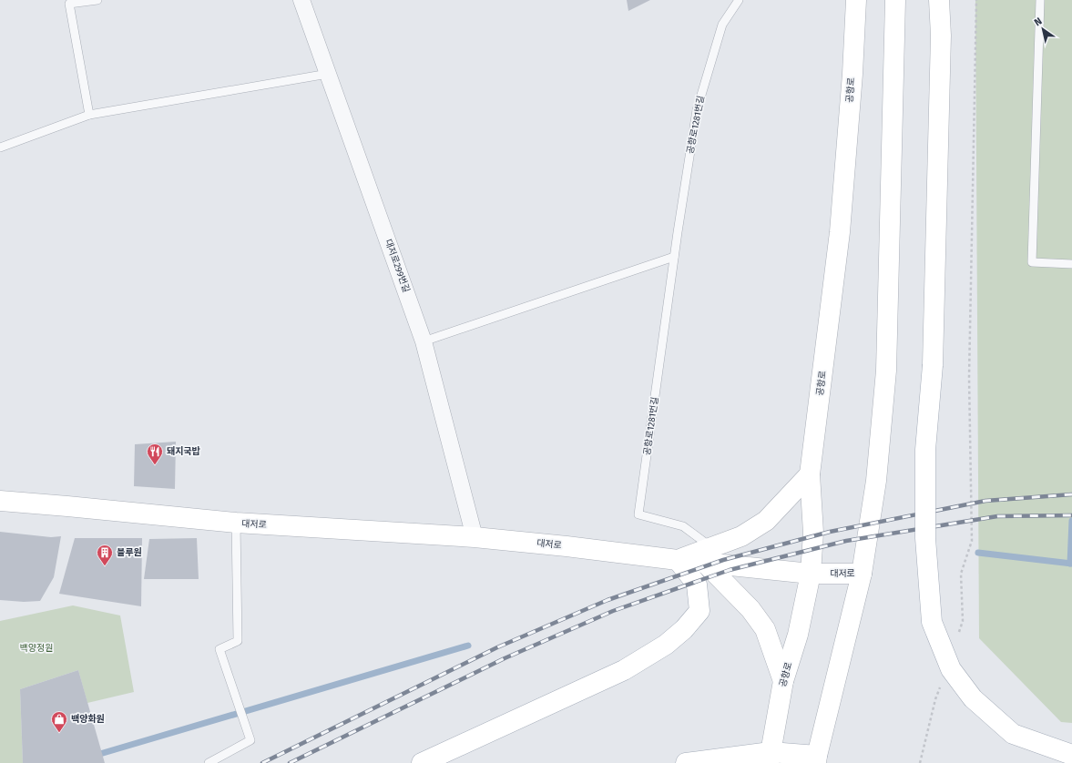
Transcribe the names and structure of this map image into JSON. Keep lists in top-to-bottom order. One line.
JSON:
{"streets":{"main road":["공항로","대저로"],"street":["대저로299번길"],"lane":["공항로1281번길"]},"crossings":[["공항로","대저로"],["공항로1281번길","대저로"],["대저로299번길","대저로"]],"parks":["백양정원"],"places":{"restaurant":["돼지국밥"],"building":["블루원"],"shop":["백양화원"]},"north":"top left"}
